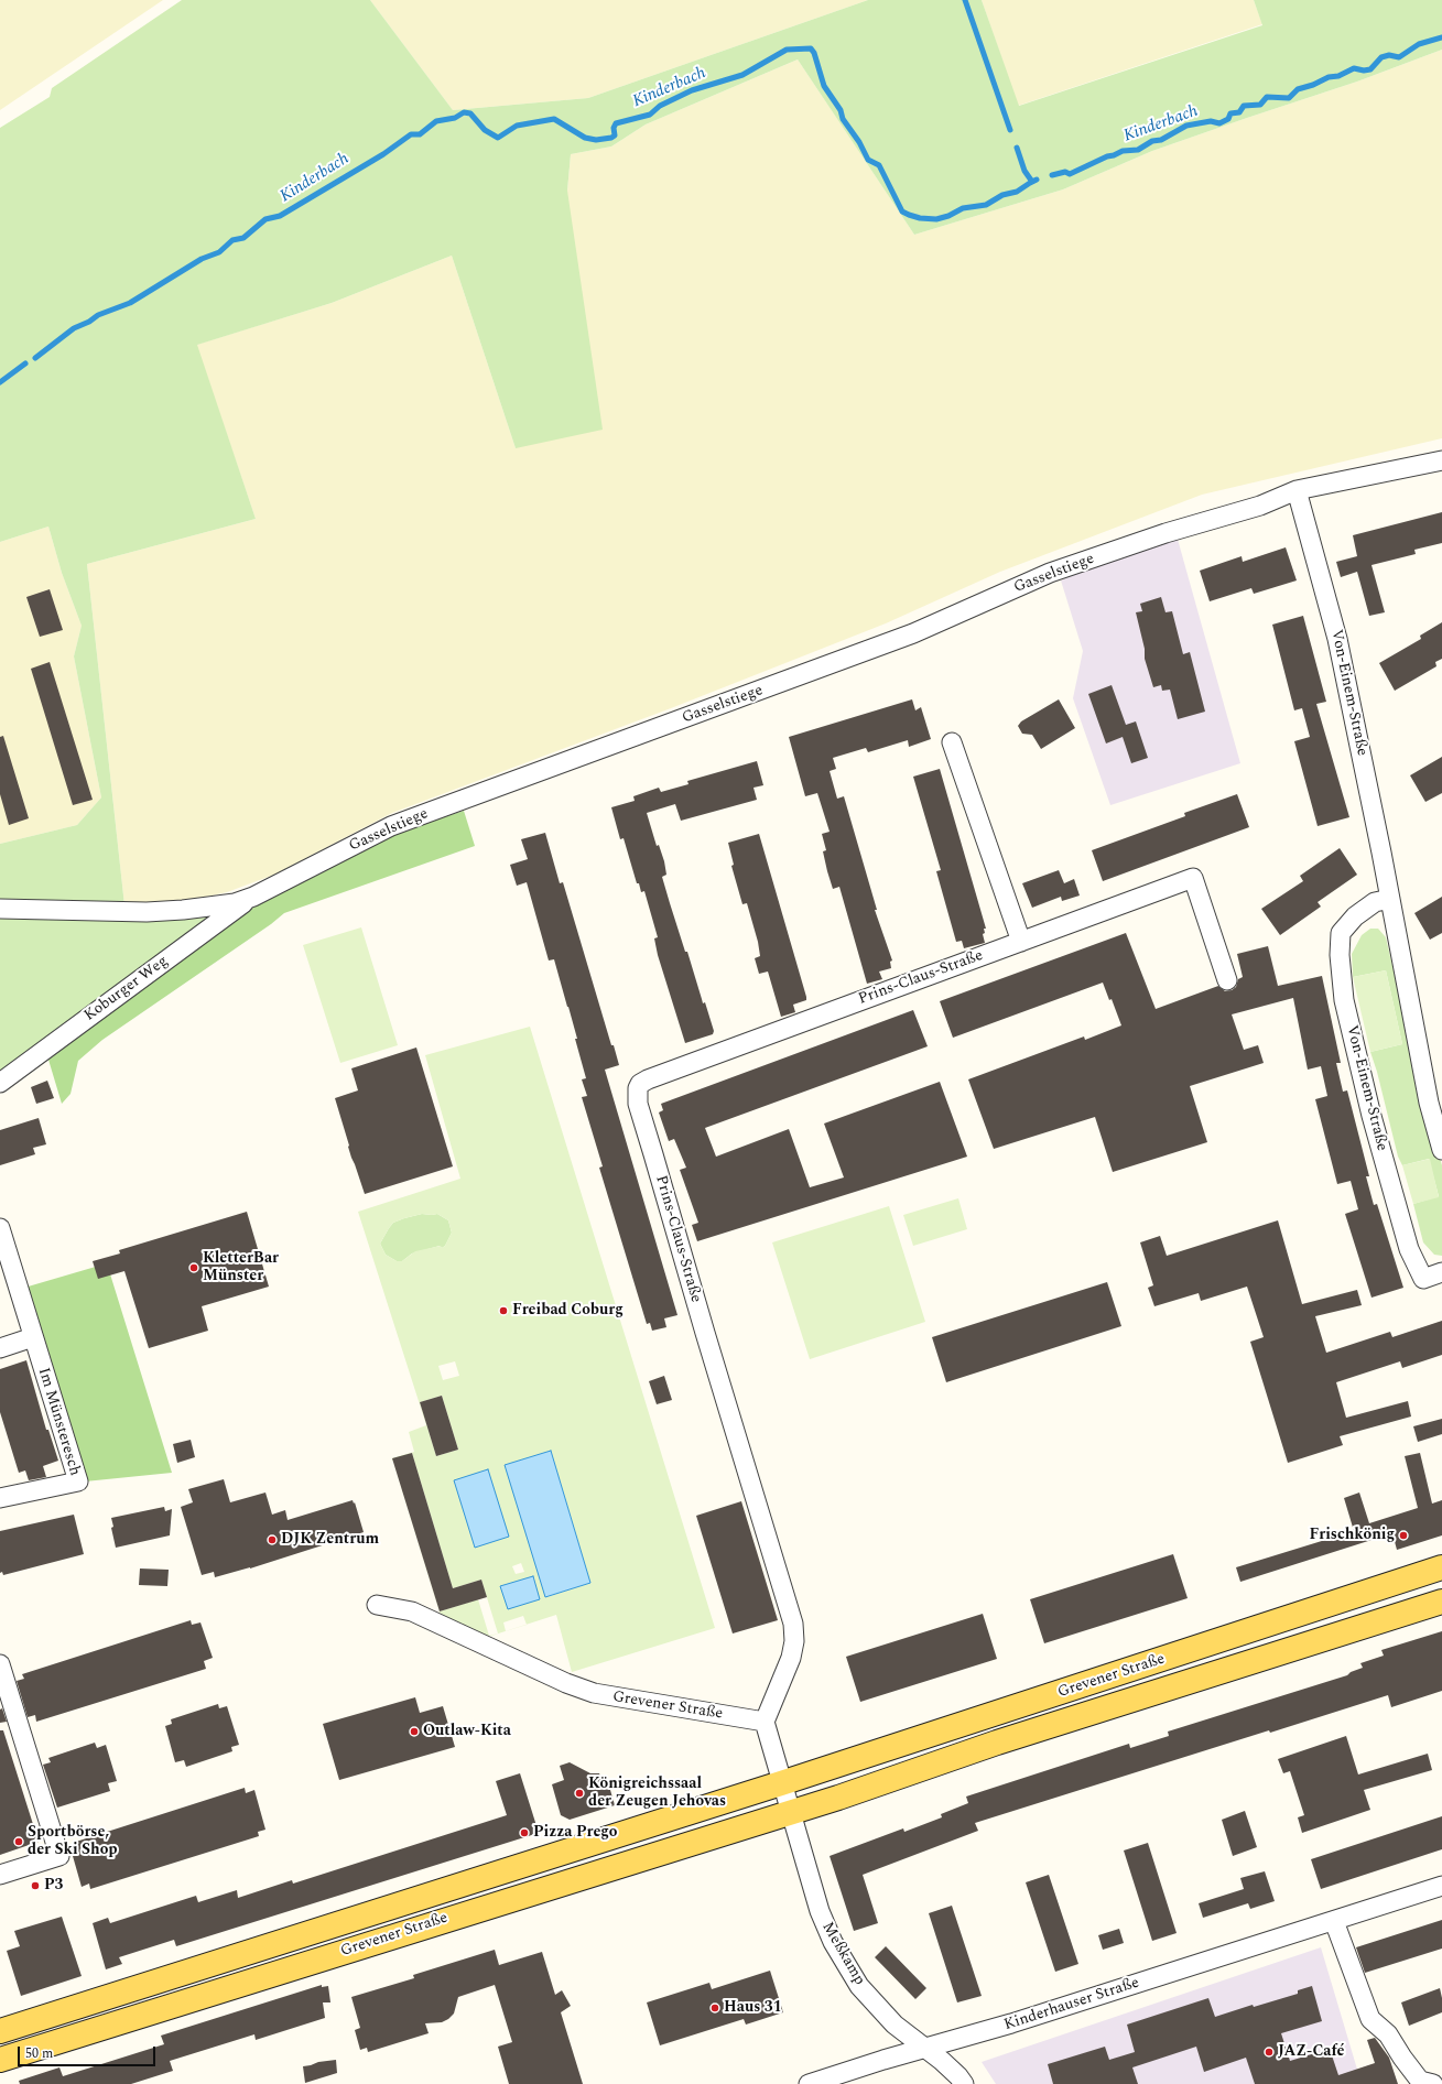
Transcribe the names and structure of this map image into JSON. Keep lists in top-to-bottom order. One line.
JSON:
{"streets":{"main road":["Grevener Straße"],"street":["Gasselstiege","Von-Einem-Straße","Prins-Claus-Straße","Koburger Weg","Im Münsteresch","Meßkamp","Kinderhauser Straße"]},"crossings":[["Gasselstiege","Von-Einem-Straße"],["Gasselstiege","Koburger Weg"],["Prins-Claus-Straße","Grevener Straße"],["Grevener Straße","Meßkamp"],["Meßkamp","Kinderhauser Straße"]],"water":["Kinderbach"],"places":["KletterBar Münster","Freibad Coburg","Frischkönig","DJK Zentrum","Outlaw-Kita","Königreichssaal der Zeugen Jehovas","Pizza Prego","Sportbörse, der Ski Shop","P3","Haus 31","JAZ-Café"],"scale_bar":"50 m"}
